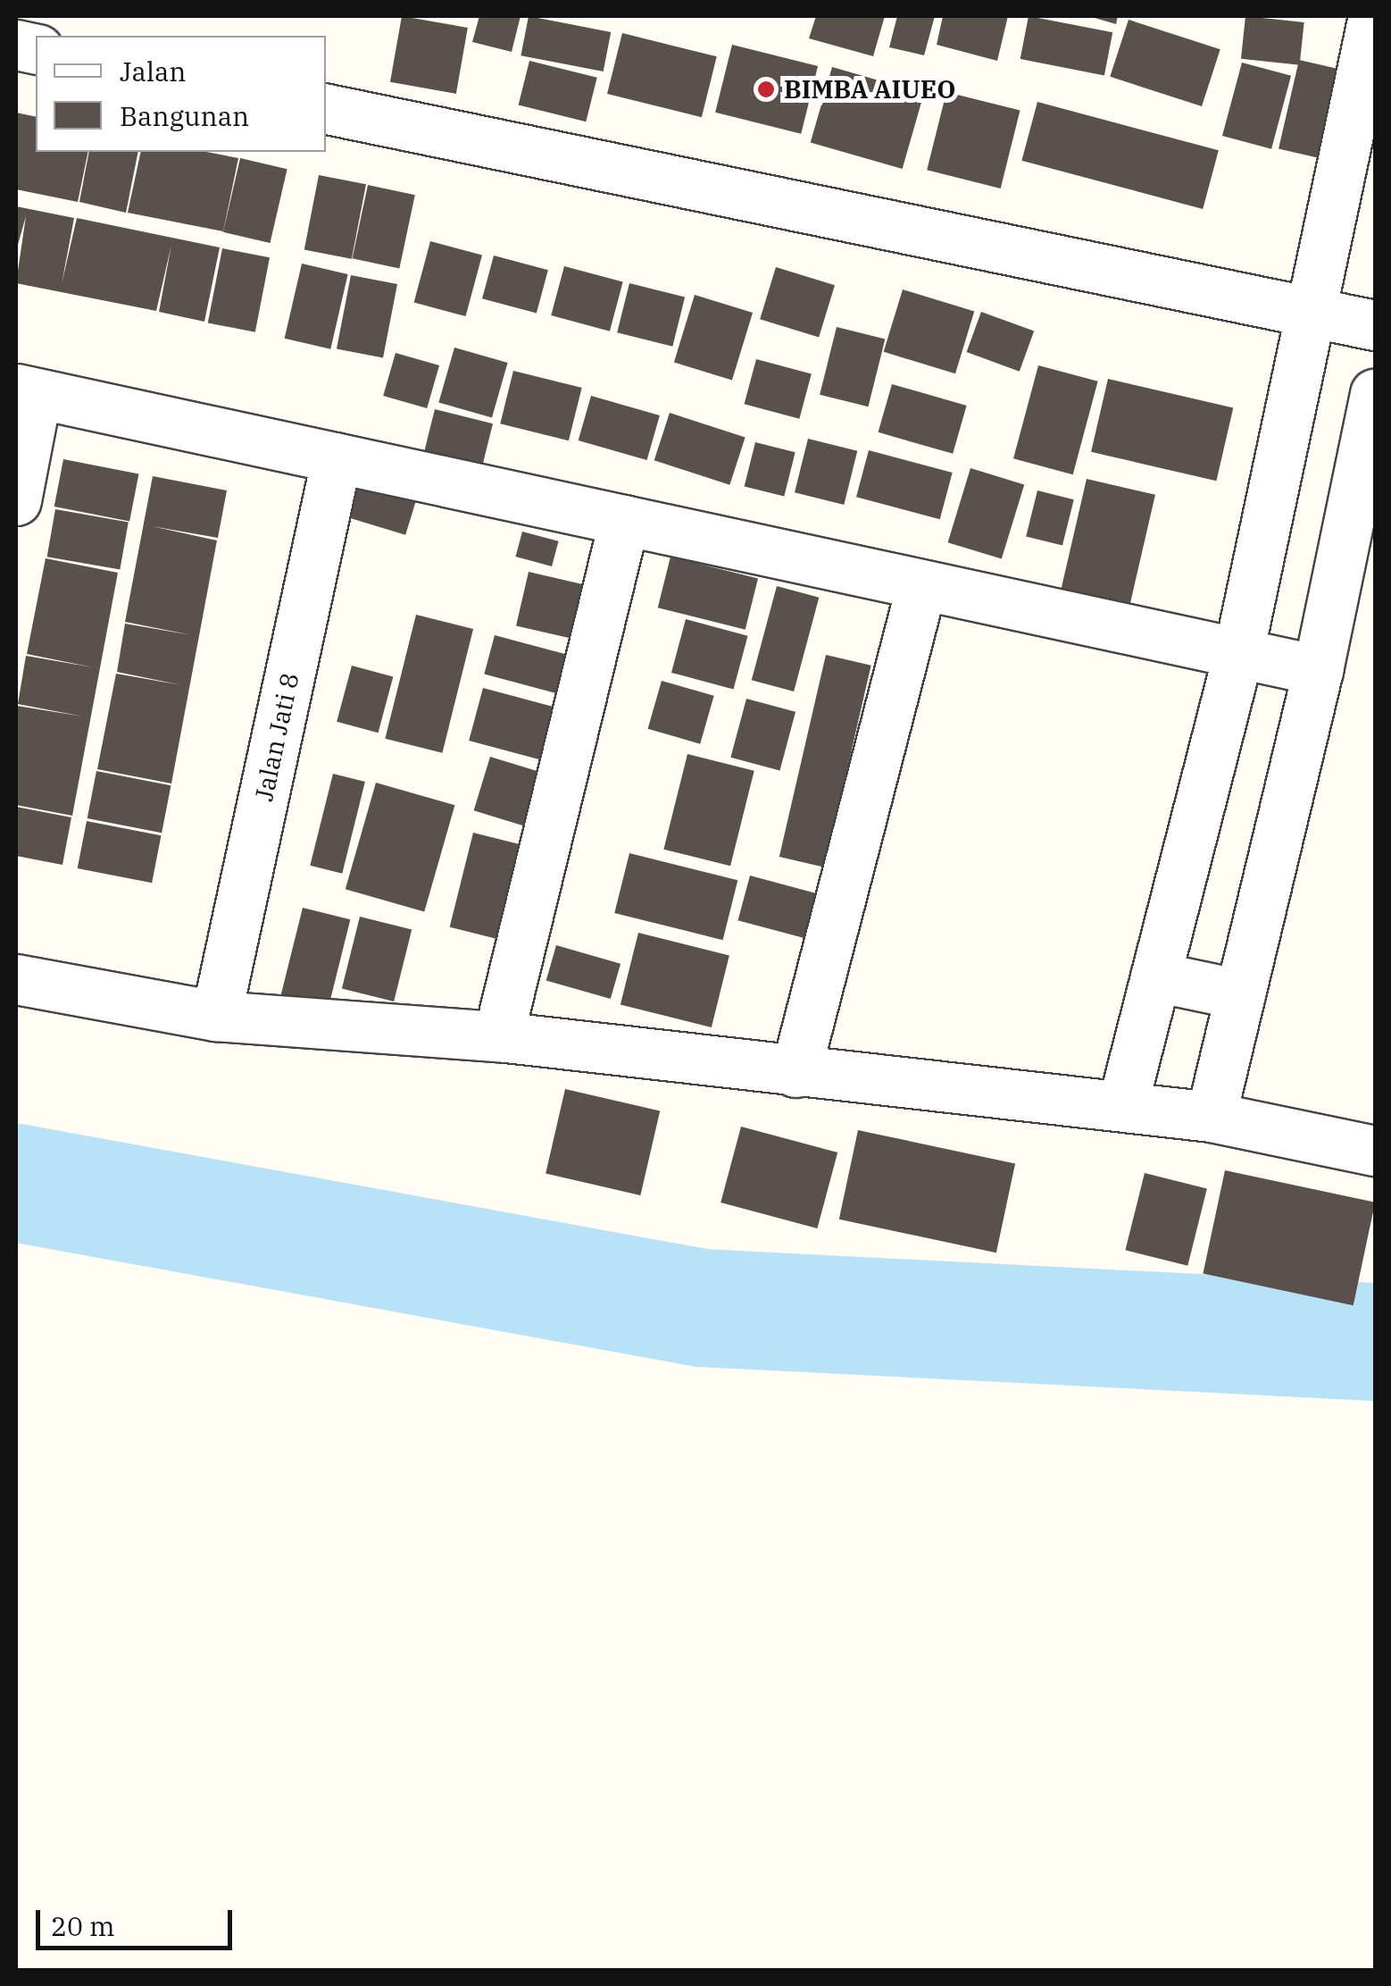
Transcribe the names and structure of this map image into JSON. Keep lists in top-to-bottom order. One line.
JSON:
{"streets":{"street":["Jalan Jati 8"]},"places":["BIMBA AIUEO"],"legend":["Jalan","Bangunan"],"scale_bar":"20 m"}
